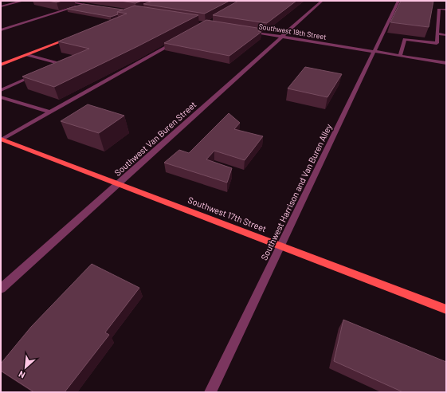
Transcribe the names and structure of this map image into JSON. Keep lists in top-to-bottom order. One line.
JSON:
{"streets":{"main road":["Southwest 17th Street"],"street":["Southwest 18th Street","Southwest Van Buren Street","Southwest Harrison and Van Buren Alley"]},"crossings":[["Southwest 18th Street","Southwest Van Buren Street"],["Southwest 18th Street","Southwest Harrison and Van Buren Alley"],["Southwest Van Buren Street","Southwest 17th Street"],["Southwest Harrison and Van Buren Alley","Southwest 17th Street"]],"north":"bottom left"}
